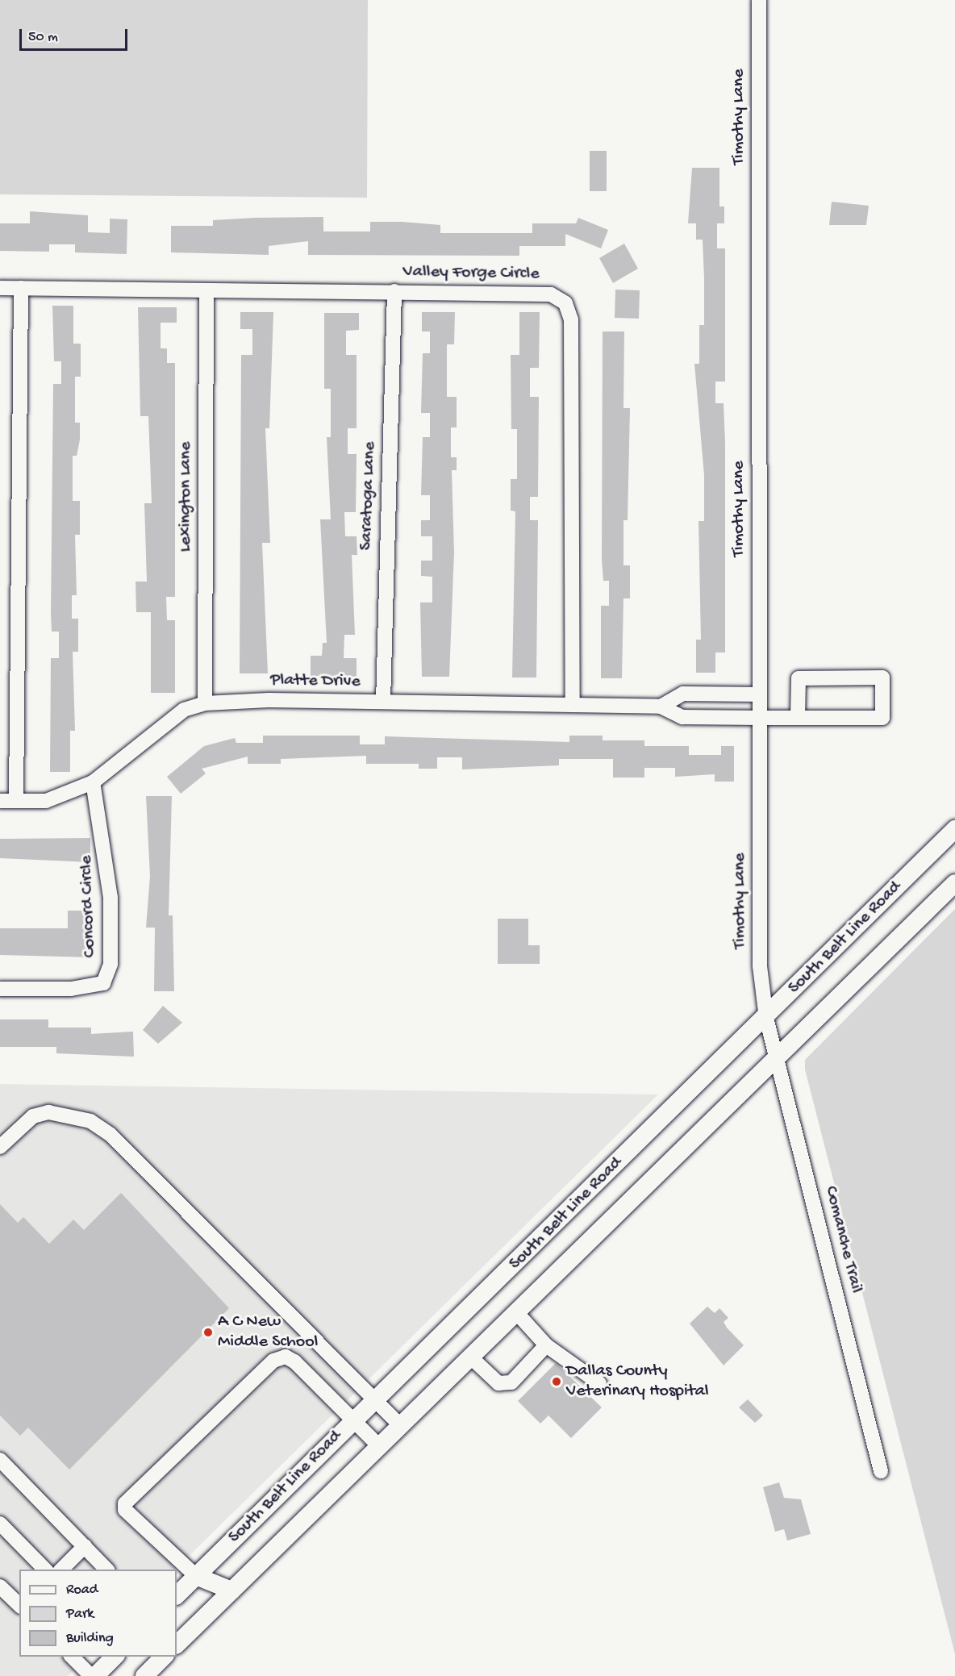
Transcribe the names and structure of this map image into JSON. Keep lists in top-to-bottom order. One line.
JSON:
{"streets":{"main road":["South Belt Line Road"],"street":["Timothy Lane","Valley Forge Circle","Saratoga Lane","Lexington Lane","Platte Drive","Concord Circle","Comanche Trail"]},"crossings":[["Timothy Lane","Platte Drive"],["Timothy Lane","South Belt Line Road"],["Timothy Lane","Comanche Trail"],["Valley Forge Circle","Saratoga Lane"],["Valley Forge Circle","Lexington Lane"],["Valley Forge Circle","Platte Drive"],["Saratoga Lane","Platte Drive"],["Lexington Lane","Platte Drive"],["Platte Drive","Concord Circle"],["South Belt Line Road","Comanche Trail"]],"places":["A C New Middle School","Dallas County Veterinary Hospital"],"legend":["Road","Park","Building"],"scale_bar":"50 m"}
